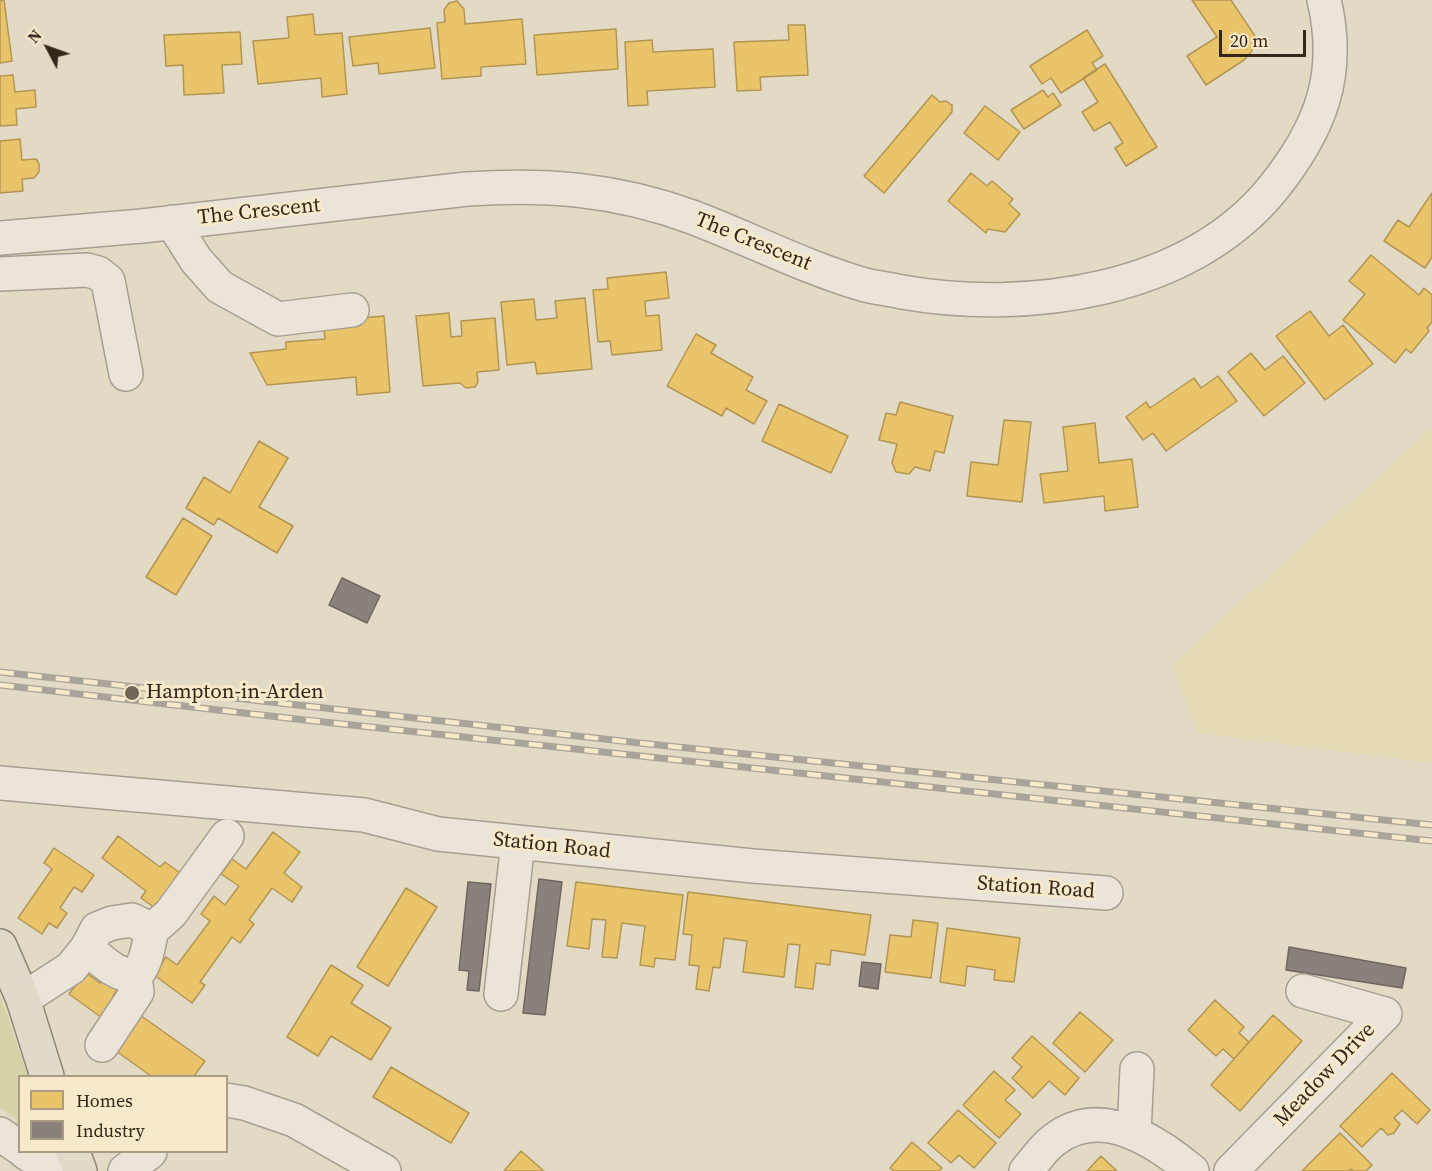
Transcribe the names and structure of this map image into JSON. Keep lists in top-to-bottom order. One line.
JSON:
{"streets":{"street":["The Crescent","Station Road","Meadow Drive"]},"places":["Hampton-in-Arden"],"legend":["Homes","Industry"],"scale_bar":"20 m","north":"top left"}
